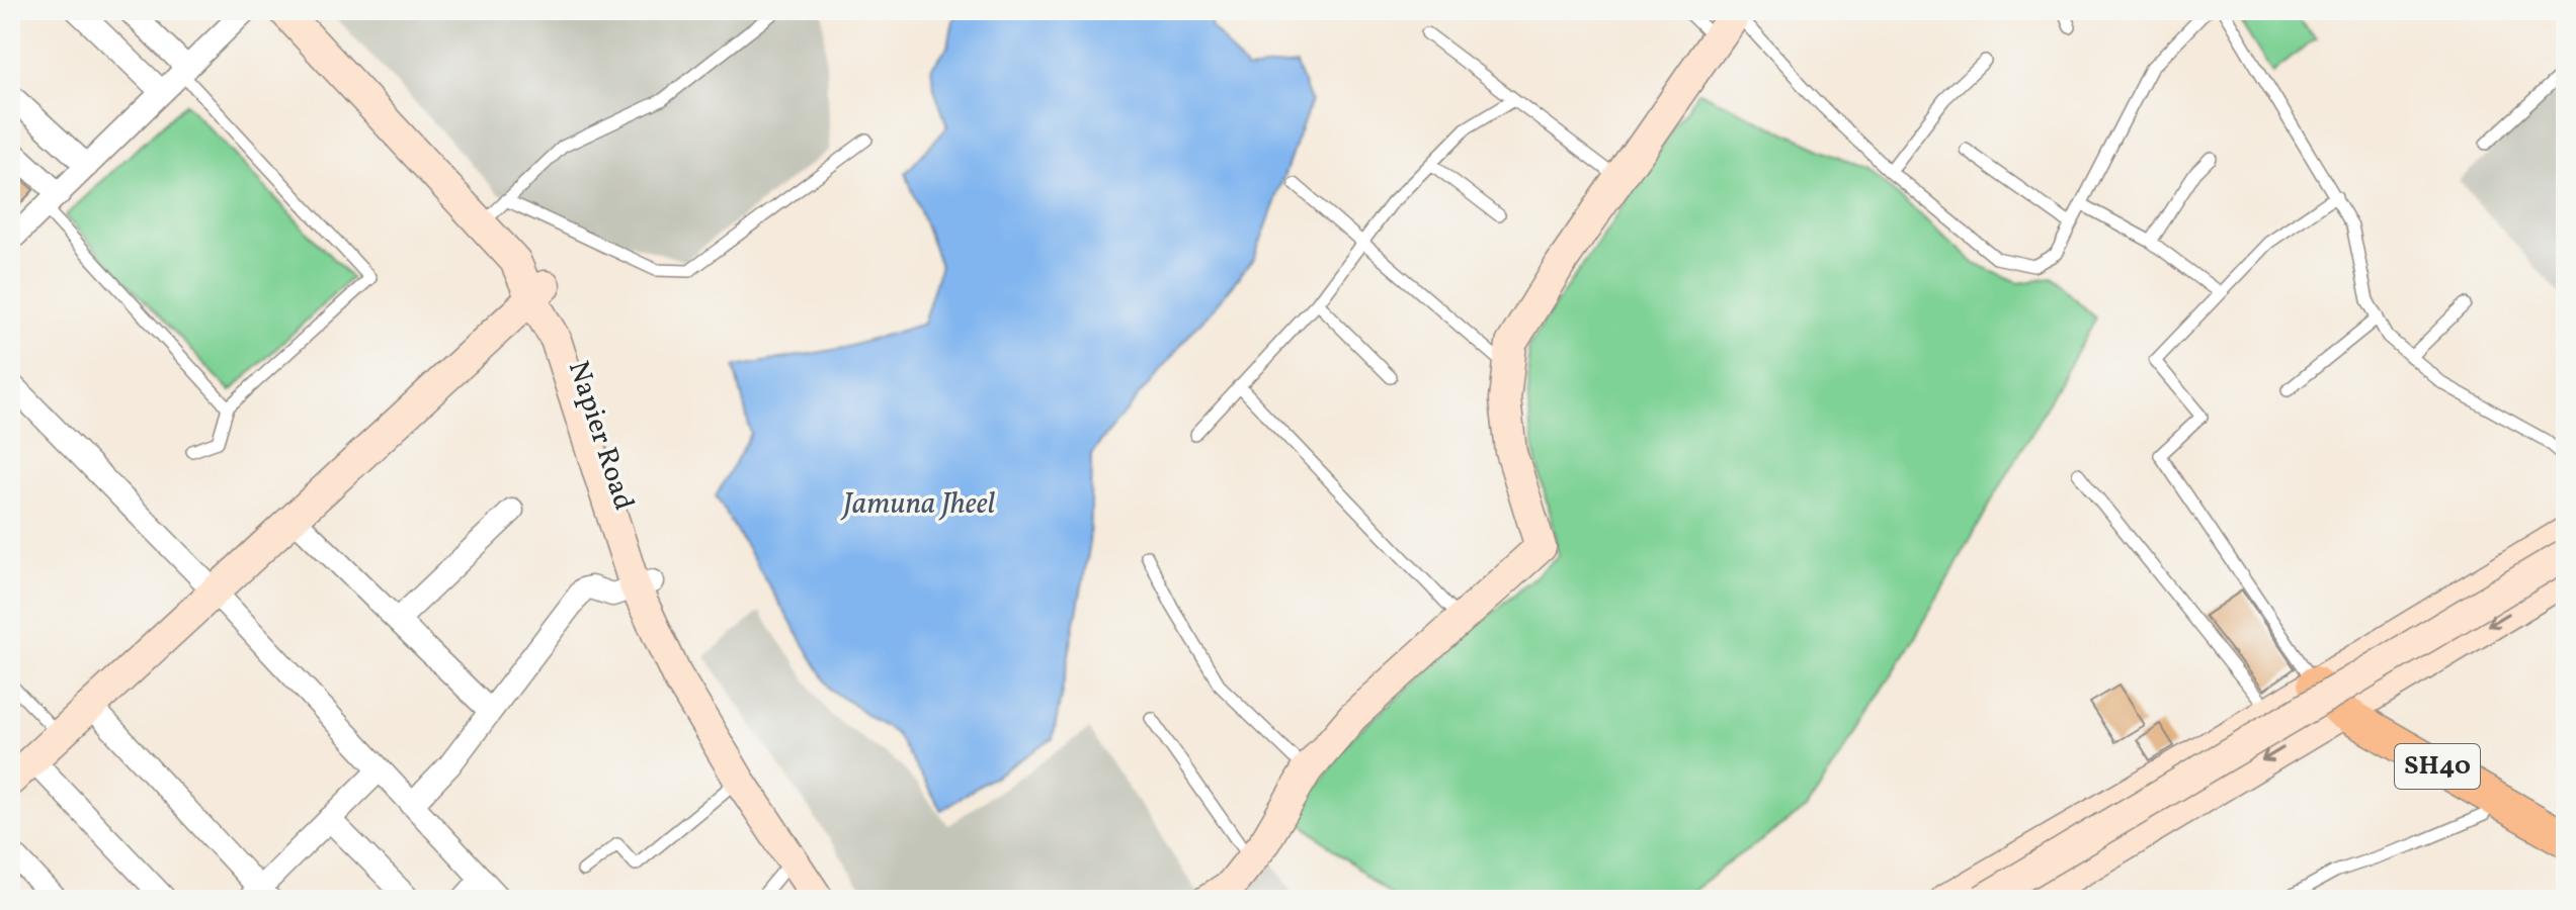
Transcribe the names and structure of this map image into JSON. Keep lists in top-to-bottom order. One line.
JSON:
{"streets":{"main road":["Napier Road","SH40"]},"water":["Jamuna Jheel"]}
